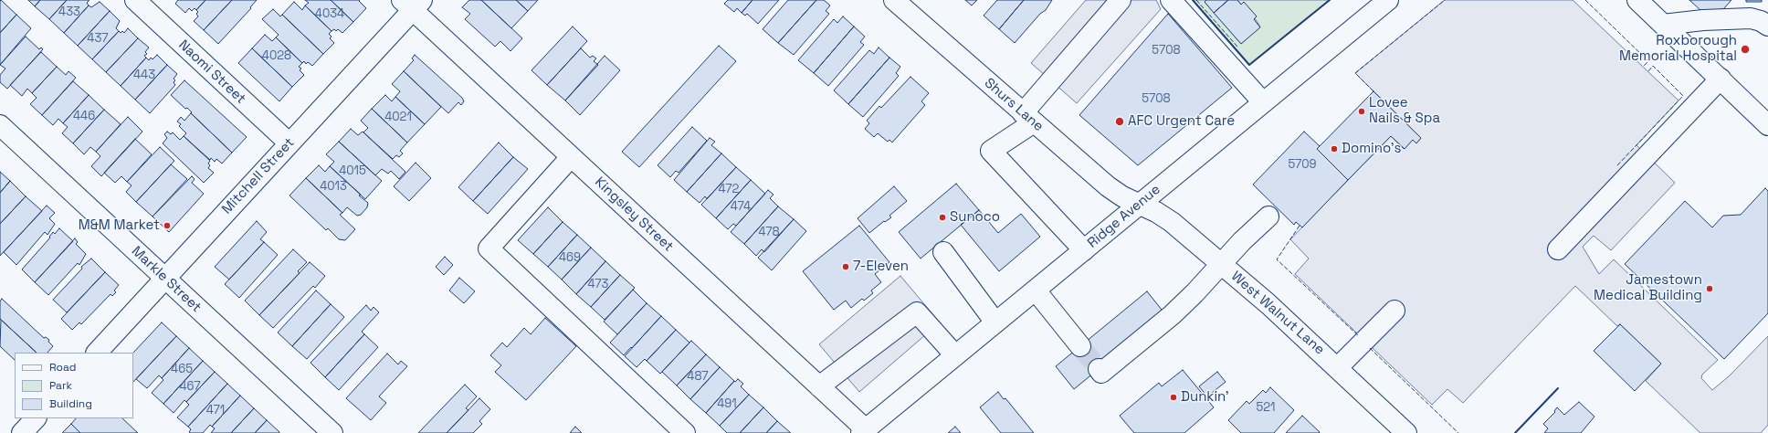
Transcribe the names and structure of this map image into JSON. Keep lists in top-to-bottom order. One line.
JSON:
{"streets":{"street":["Naomi Street","Shurs Lane","Mitchell Street","Kingsley Street","Ridge Avenue","Markle Street","West Walnut Lane"]},"crossings":[["Naomi Street","Mitchell Street"],["Shurs Lane","Ridge Avenue"],["Shurs Lane","West Walnut Lane"],["Mitchell Street","Kingsley Street"],["Mitchell Street","Markle Street"],["Kingsley Street","Ridge Avenue"],["Ridge Avenue","West Walnut Lane"]],"places":["Roxborough Memorial Hospital","Lovee Nails & Spa","AFC Urgent Care","Domino's","Sunoco","M&M Market","7-Eleven","Jamestown Medical Building","Dunkin'"],"house_numbers":["433","4034","437","5708","4028","443","5708","446","4021","5709","4015","4013","472","474","478","469","473","465","487","467","491","521","471"],"legend":["Road","Park","Building"]}
